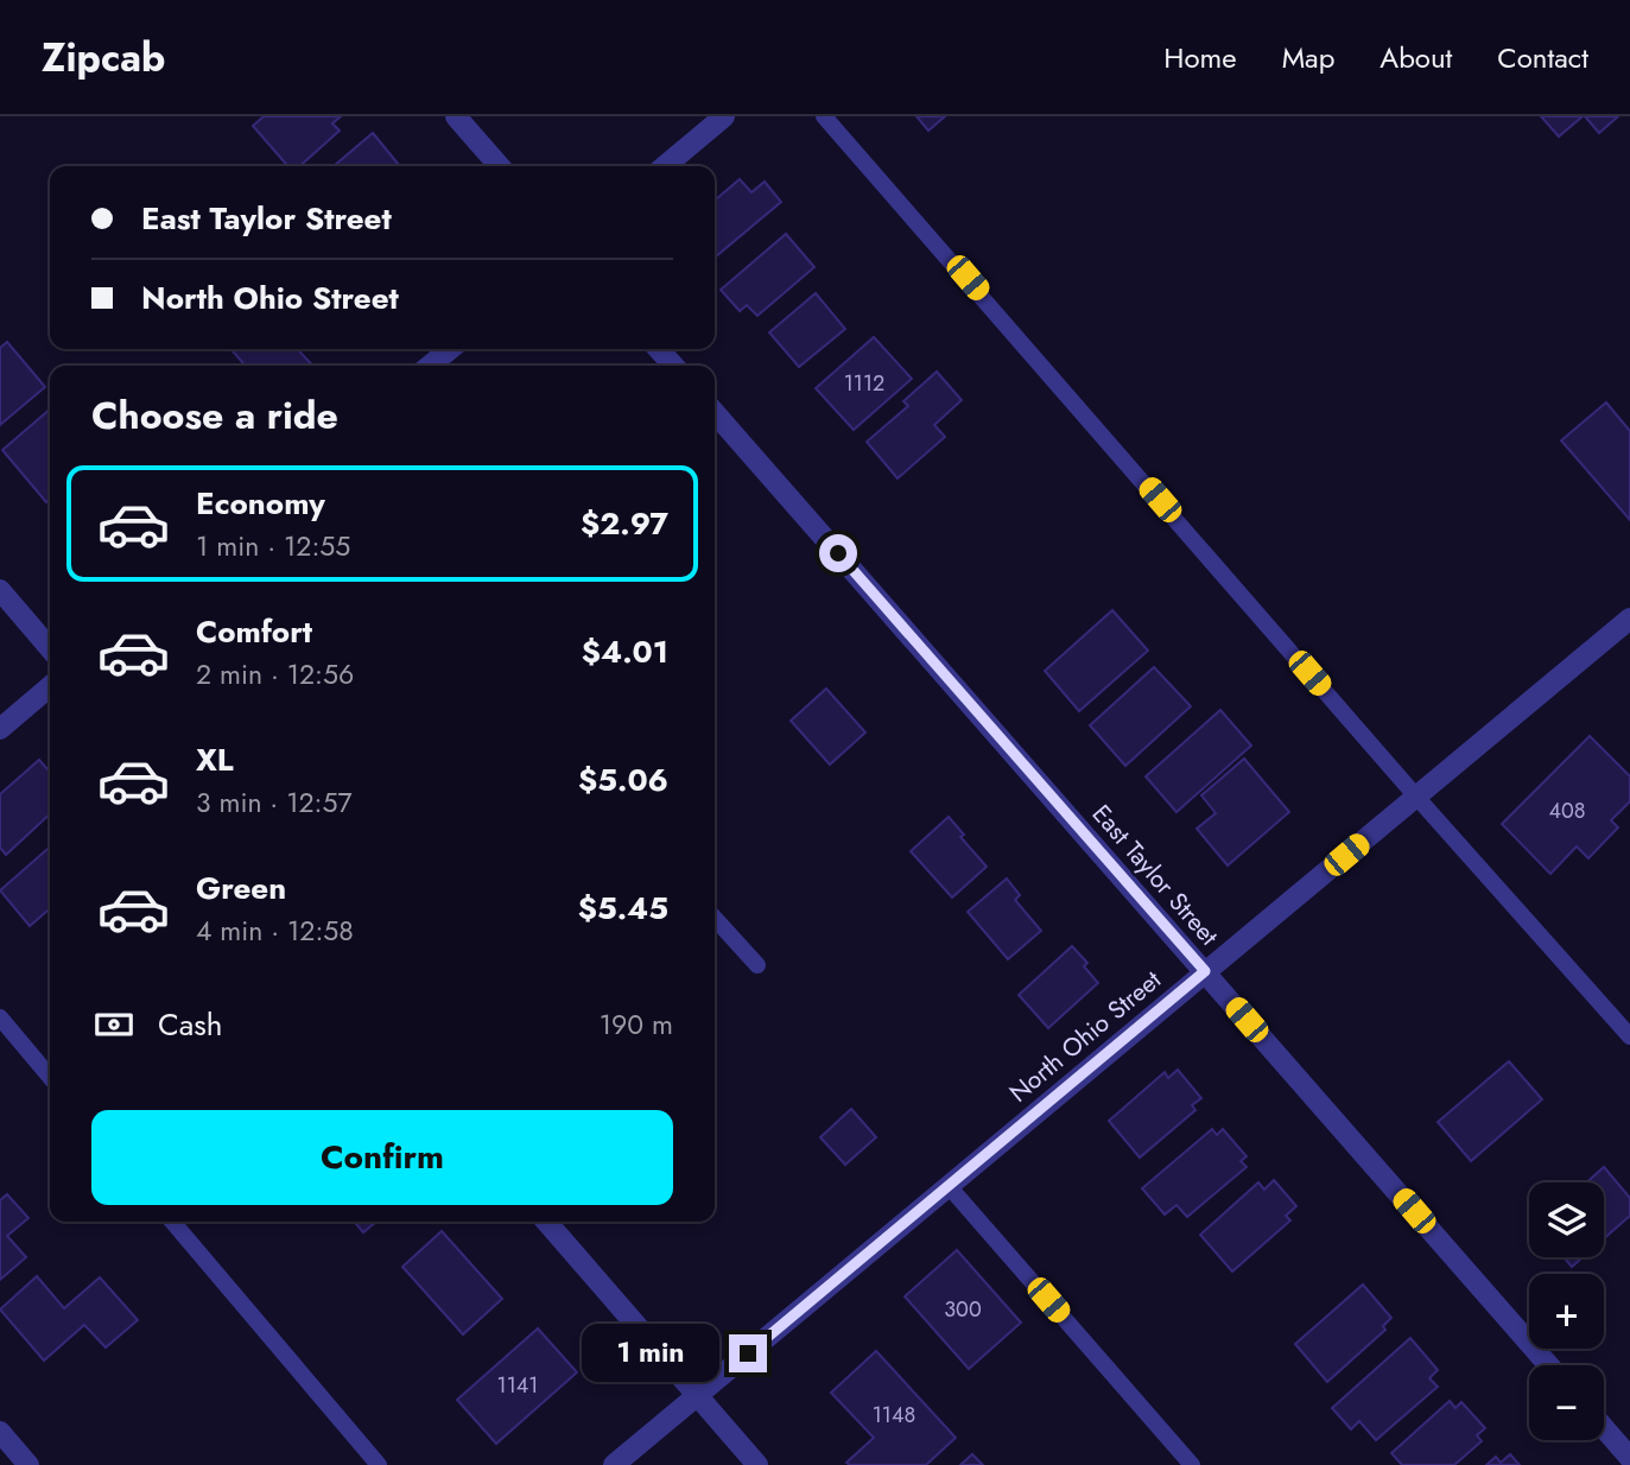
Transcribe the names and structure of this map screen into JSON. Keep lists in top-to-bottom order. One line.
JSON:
{"streets":{"street":["East Taylor Street","North Ohio Street"]},"crossings":[["East Taylor Street","North Ohio Street"]],"house_numbers":["1112","408","300","1141","1148"],"page":{"header":"Zipcab","nav":["Home","Map","About","Contact"],"banner":["East Taylor Street","North Ohio Street"],"heading":"Choose a ride","list":[{"name":"Economy","note":"1 min · 12:55","value":"$2.97"},{"name":"Comfort","note":"2 min · 12:56","value":"$4.01"},{"name":"XL","note":"3 min · 12:57","value":"$5.06"},{"name":"Green","note":"4 min · 12:58","value":"$5.45"}],"pay":["Cash","190 m"],"buttons":"Confirm","map_buttons":["+","−"],"bubble":"1 min"}}
